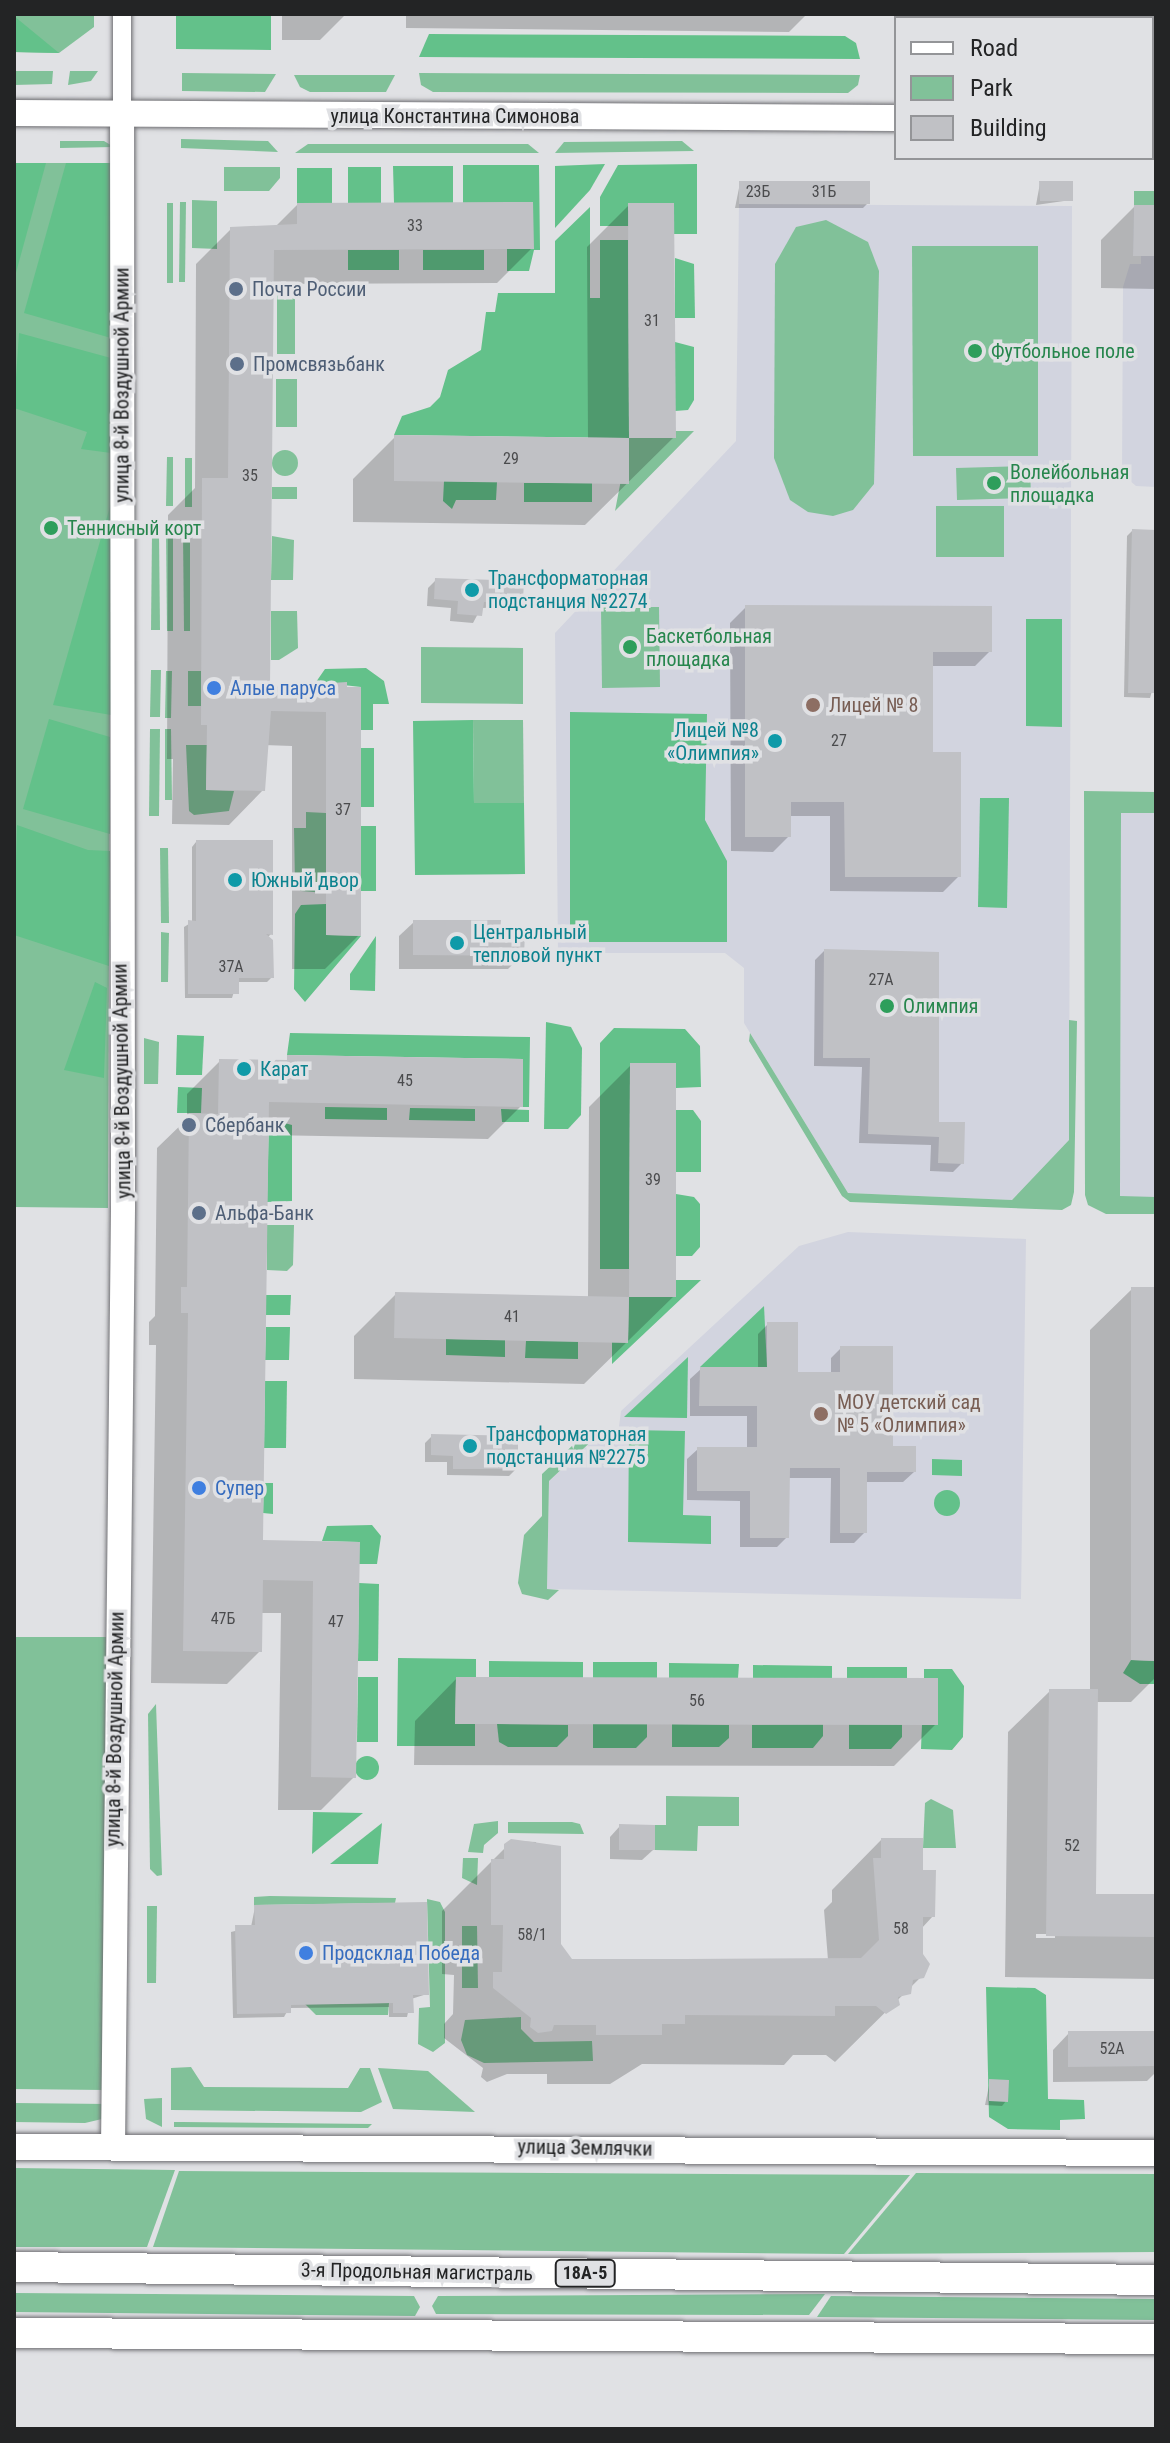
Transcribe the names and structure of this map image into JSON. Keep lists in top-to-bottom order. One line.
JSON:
{"streets":{"highway":["3-я Продольная магистраль","18А-5"],"main road":["улица Константина Симонова","улица Землячки"],"street":["улица 8-й Воздушной Армии"]},"crossings":[["улица Константина Симонова","улица 8-й Воздушной Армии"],["улица 8-й Воздушной Армии","улица Землячки"]],"places":["Почта России","Футбольное поле","Промсвязьбанк","Волейбольная площадка","Теннисный корт","Трансформаторная подстанция №2274","Баскетбольная площадка","Алые паруса","Лицей № 8","Лицей №8 «Олимпия»","Южный двор","Центральный тепловой пункт","Олимпия","Карат","Сбербанк","Альфа-Банк","МОУ детский сад № 5 «Олимпия»","Трансформаторная подстанция №2275","Супер","Продсклад Победа"],"house_numbers":["23Б","31Б","33","31","29","35","27","37","37А","27А","45","39","41","47Б","47","56","52","58","58/1","52А"],"legend":["Road","Park","Building"]}
